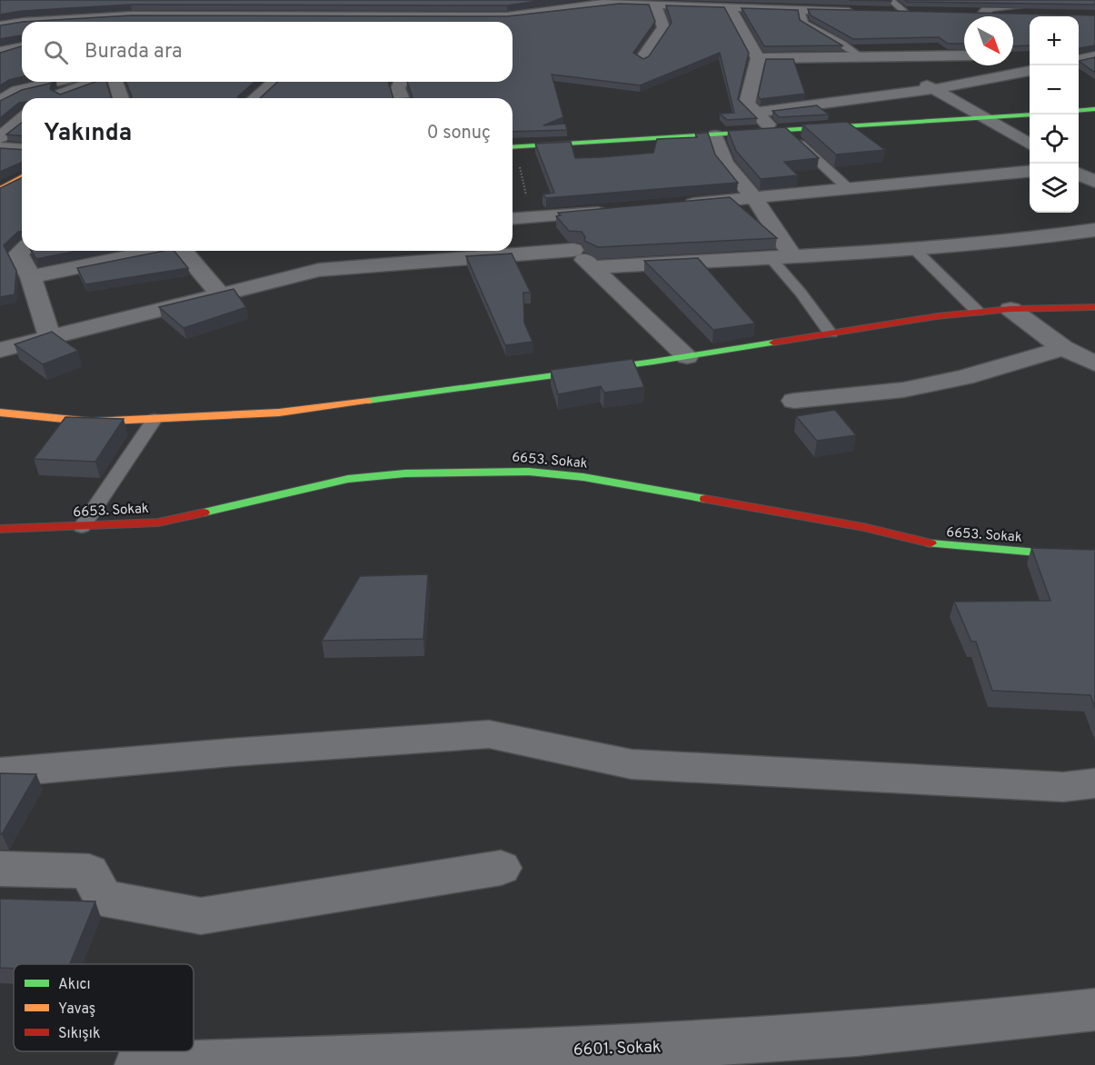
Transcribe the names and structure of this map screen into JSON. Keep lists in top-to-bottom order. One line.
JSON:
{"streets":{"street":["6653. Sokak","6601. Sokak"]},"legend":["Akıcı","Yavaş","Sıkışık"],"north":"bottom right","page":{"map_buttons":["+","−"],"search":"Burada ara","heading":["Yakında","0 sonuç"]}}
